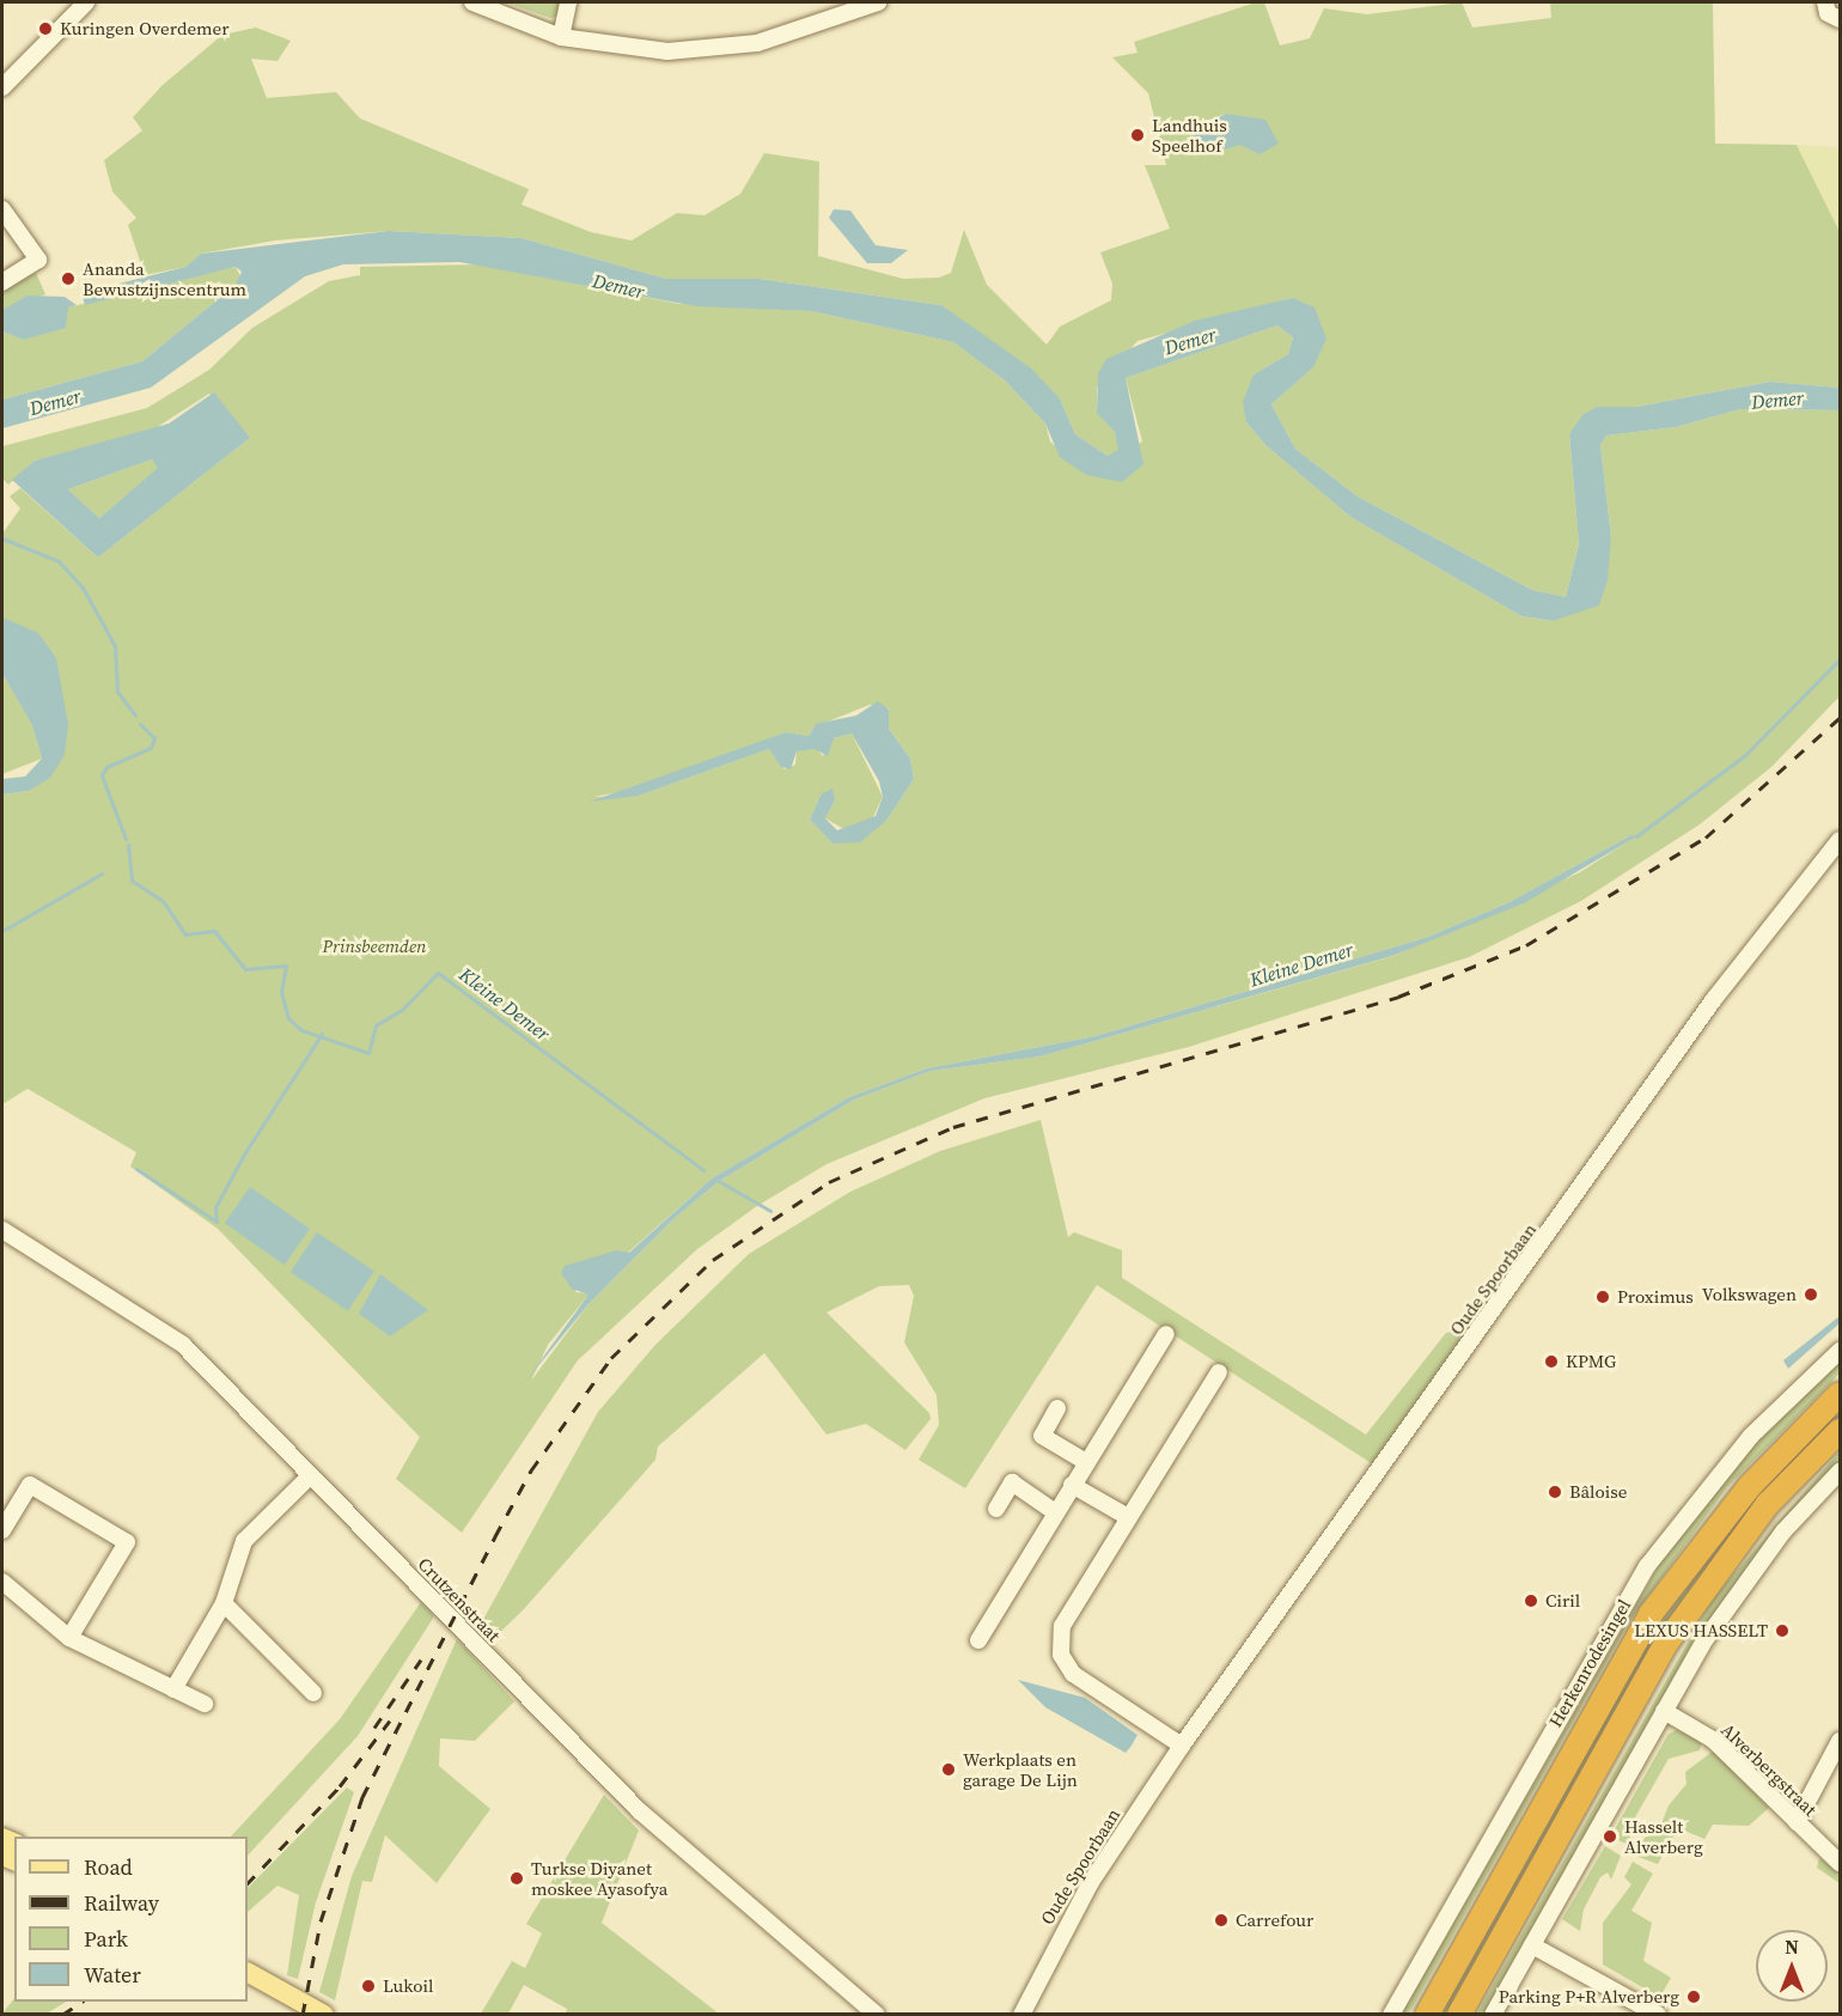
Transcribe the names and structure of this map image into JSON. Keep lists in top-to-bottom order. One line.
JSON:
{"streets":{"highway":["Herkenrodesingel"],"street":["Oude Spoorbaan","Crutzenstraat","Alverbergstraat"]},"water":["Demer","Kleine Demer"],"parks":["Prinsbeemden"],"places":["Kuringen Overdemer","Landhuis Speelhof","Ananda Bewustzijnscentrum","Volkswagen","Proximus","KPMG","Bâloise","Ciril","LEXUS HASSELT","Werkplaats en garage De Lijn","Hasselt Alverberg","Turkse Diyanet moskee Ayasofya","Carrefour","Lukoil","Parking P+R Alverberg"],"legend":["Road","Railway","Park","Water"],"north":"top"}
